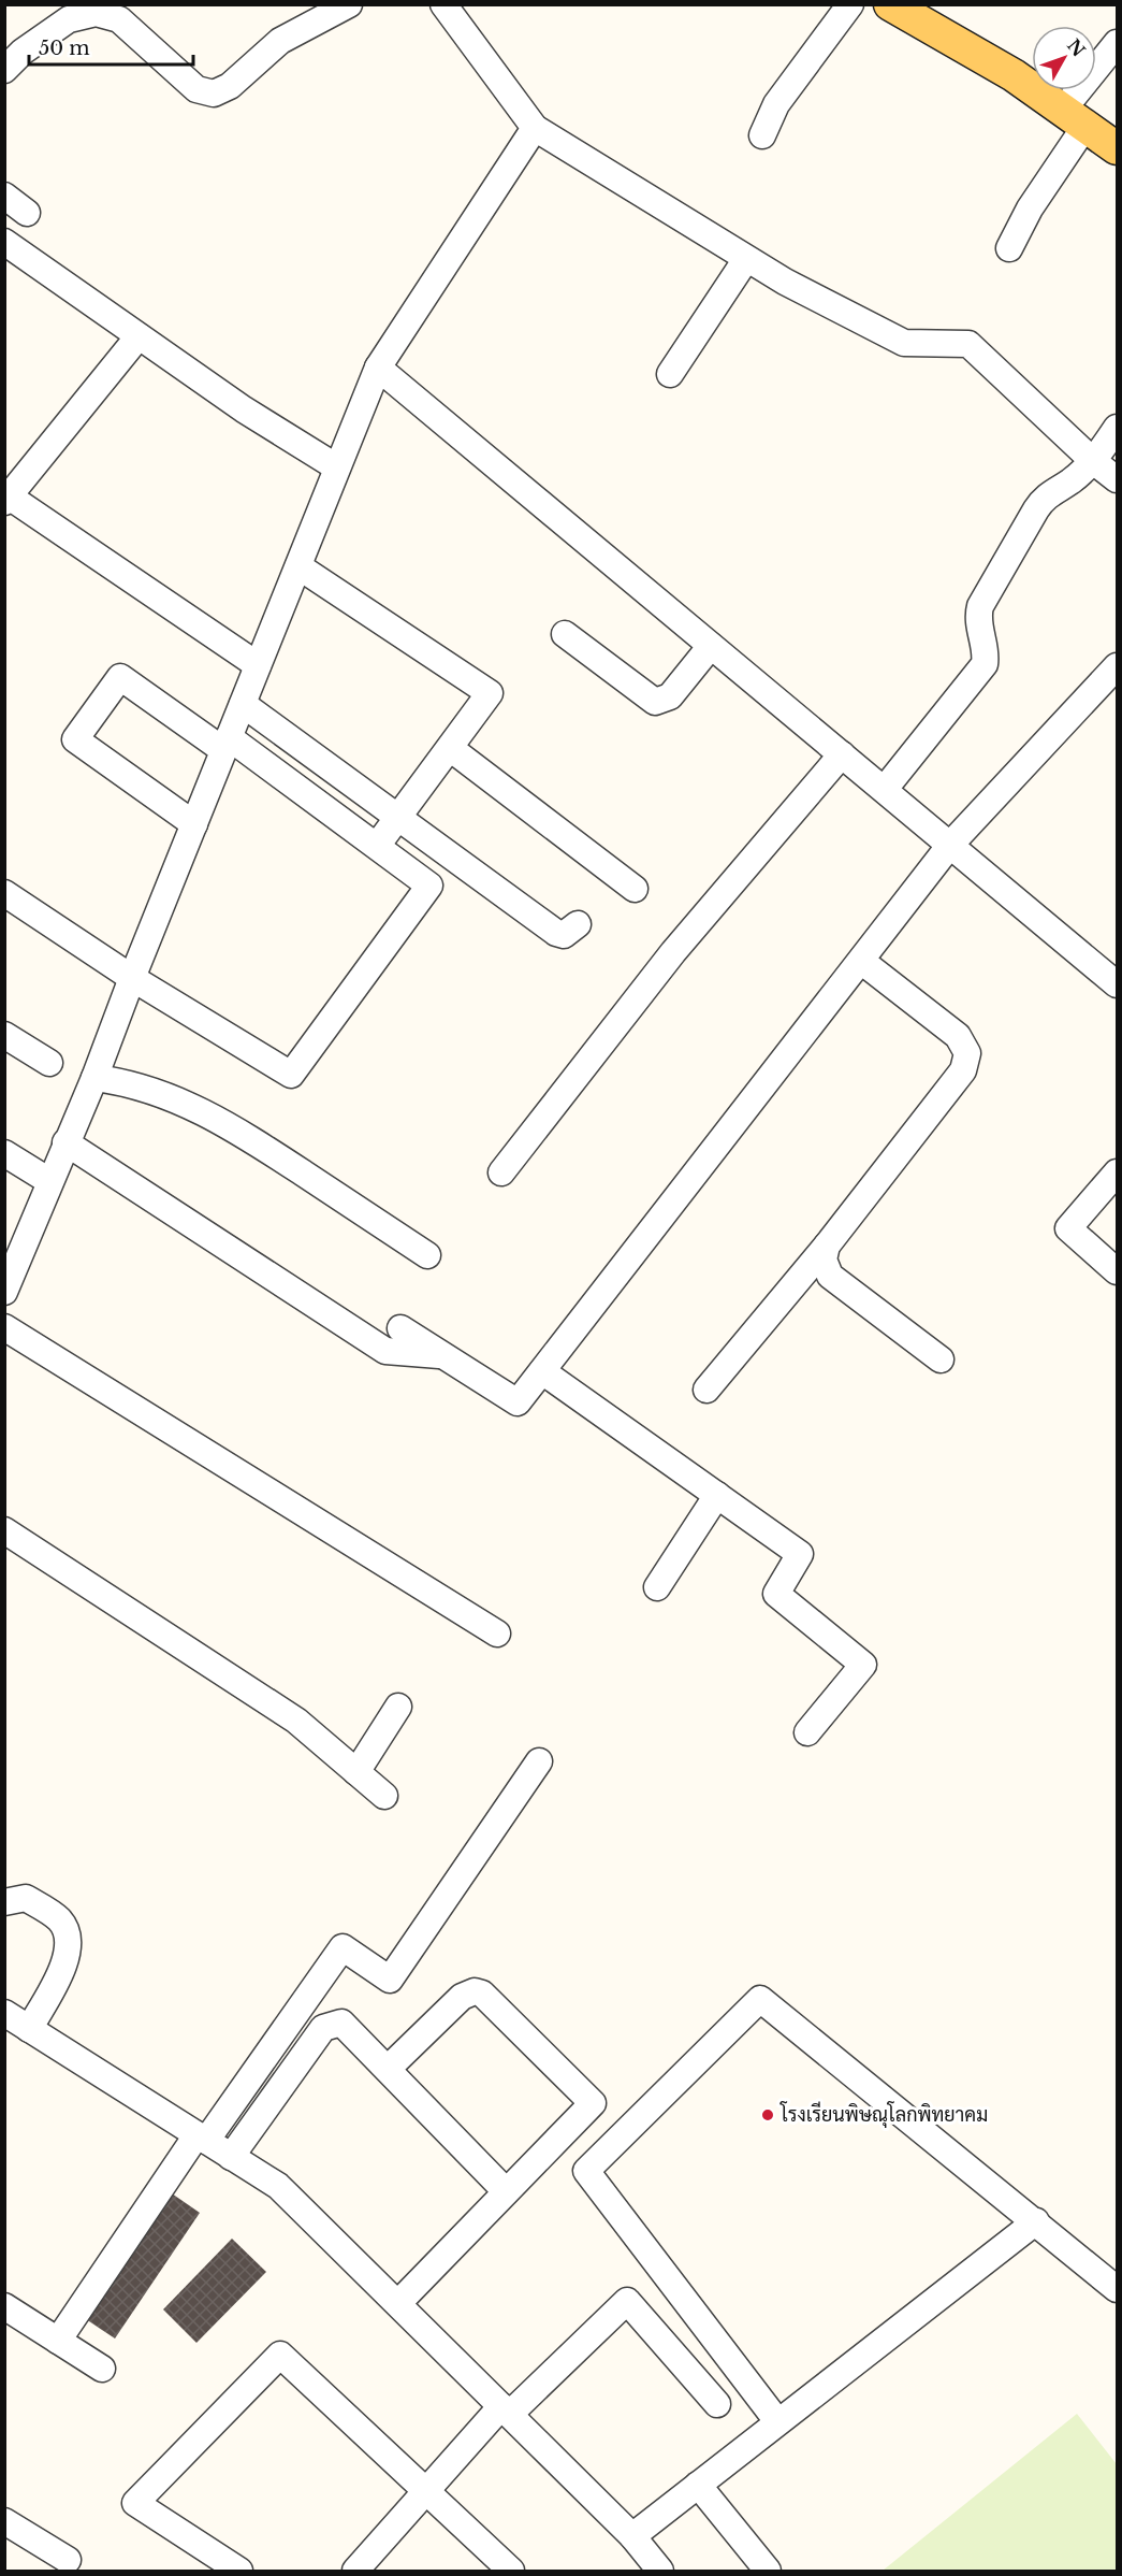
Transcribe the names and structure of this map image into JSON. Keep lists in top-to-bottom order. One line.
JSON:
{"places":["โรงเรียนพิษณุโลกพิทยาคม"],"scale_bar":"50 m","north":"top right"}
